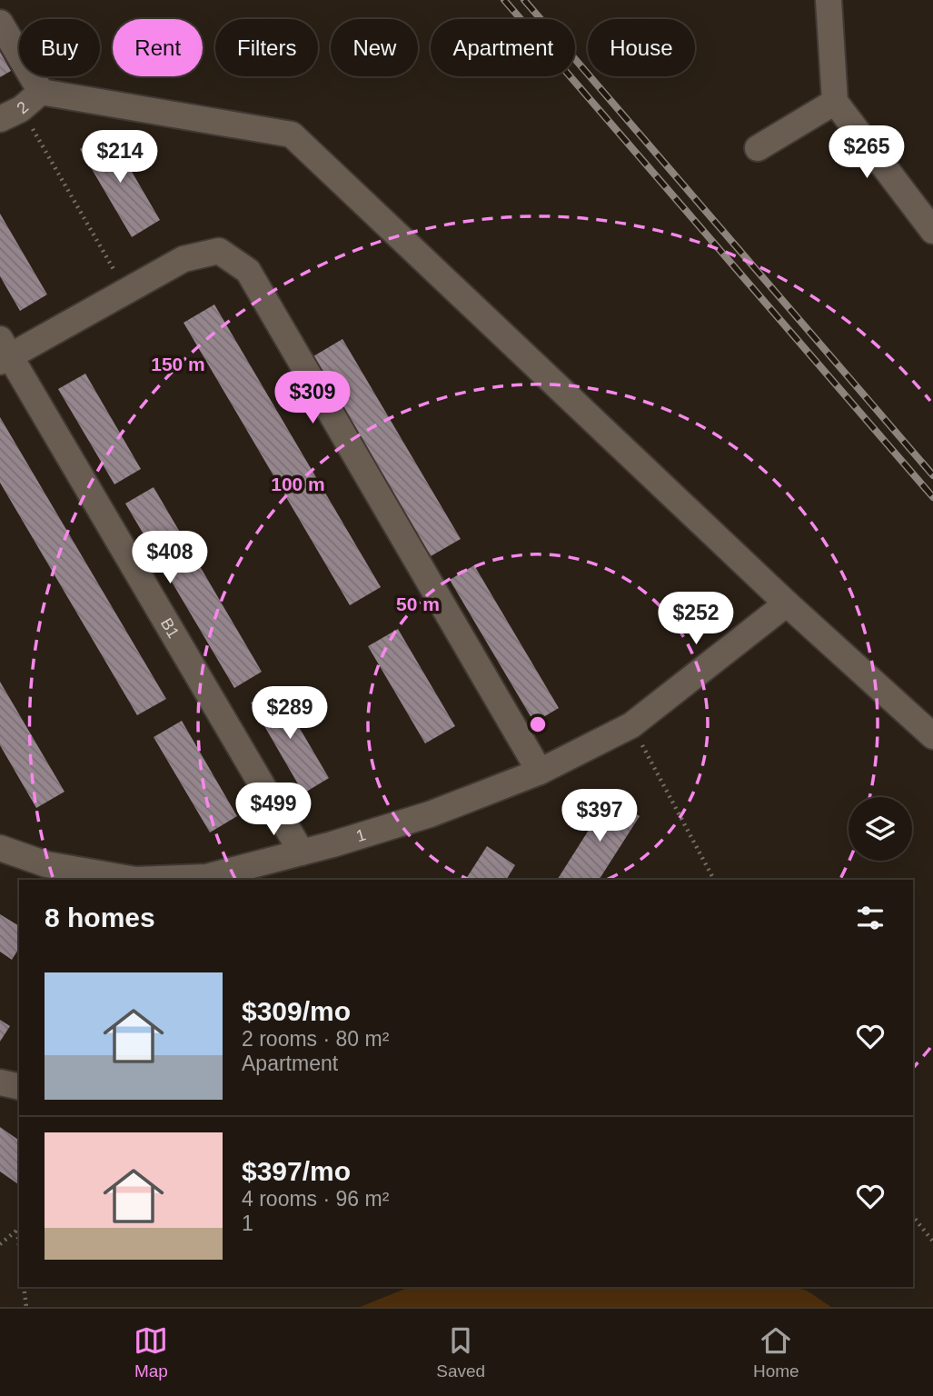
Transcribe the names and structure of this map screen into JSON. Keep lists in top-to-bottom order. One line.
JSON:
{"streets":{"street":["2","B1","1"]},"crossings":[["B1","1"]],"page":{"chip":["Buy","Rent","Filters","New","Apartment","House"],"price":["$265","$214","$309","$408","$252","$289","$499","$397"],"heading":"8 homes","list":[{"name":"$309/mo","note":"2 rooms · 80 m² · Apartment"},{"name":"$397/mo","note":"4 rooms · 96 m² · 1"}],"tabs":["Map","Saved","Home"]},"rings":["150 m","100 m","50 m"]}
